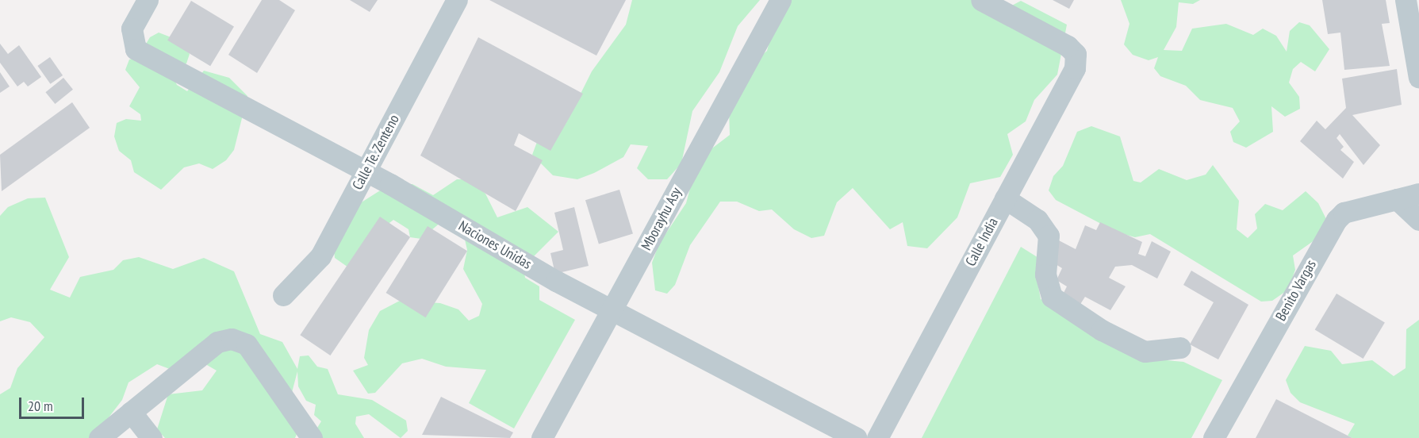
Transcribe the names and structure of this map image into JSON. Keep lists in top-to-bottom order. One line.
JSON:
{"streets":{"street":["Calle Te. Zenteno","Mborayhu Asy","Calle India","Naciones Unidas","Benito Vargas"]},"crossings":[["Calle Te. Zenteno","Naciones Unidas"],["Mborayhu Asy","Naciones Unidas"]],"scale_bar":"20 m"}
